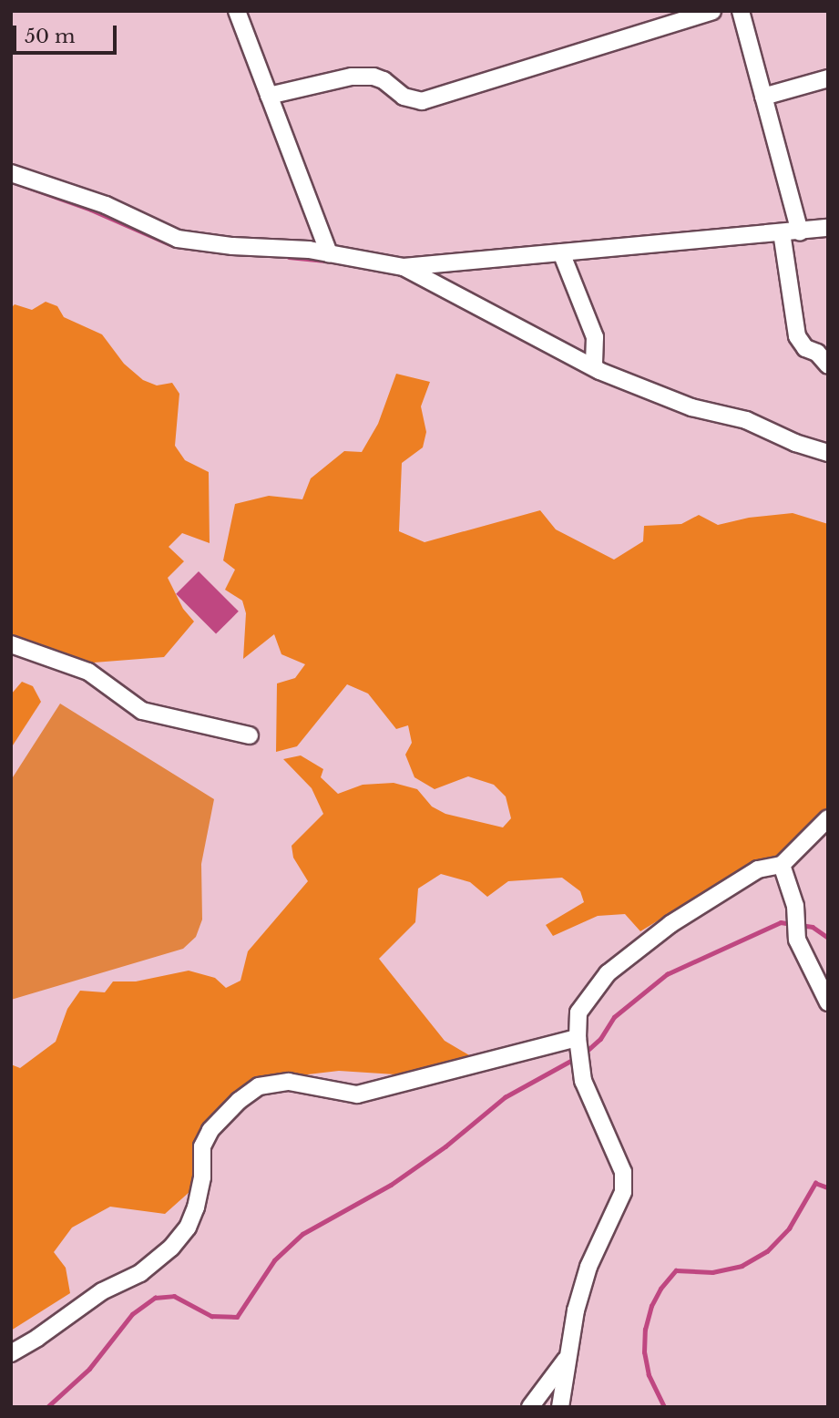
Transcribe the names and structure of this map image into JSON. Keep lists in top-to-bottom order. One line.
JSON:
{"scale_bar":"50 m"}
